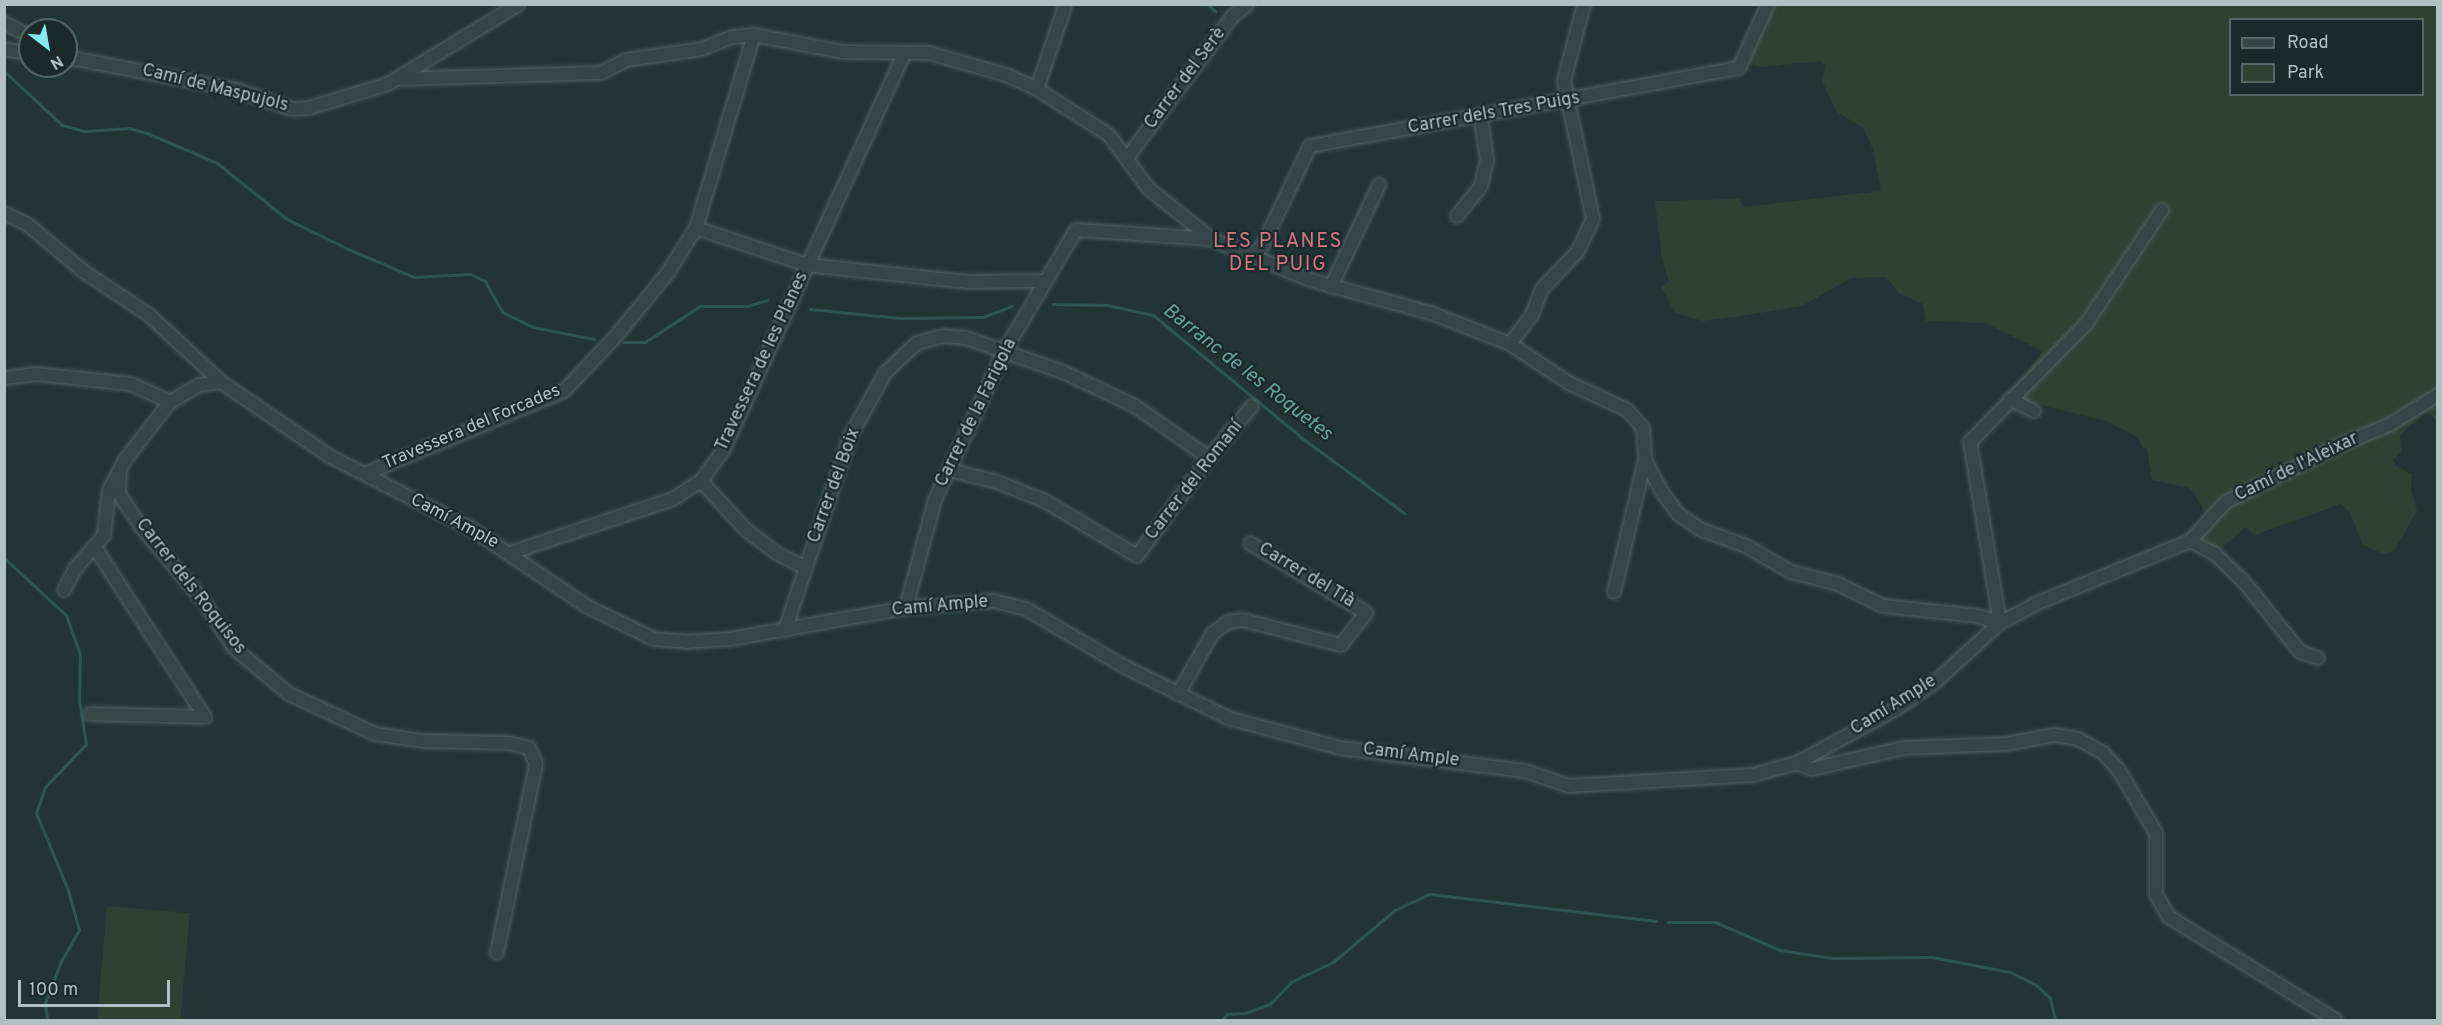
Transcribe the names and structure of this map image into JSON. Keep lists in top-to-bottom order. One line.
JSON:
{"streets":{"street":["Carrer del Serè","Camí de Maspujols","Carrer dels Tres Puigs","Travessera de les Planes","Carrer de la Farigola","Travessera del Forcades","Camí de l'Aleixar","Carrer del Romaní","Carrer del Boix","Camí Ample","Carrer del Tià","Carrer dels Roquisos"]},"crossings":[["Travessera de les Planes","Camí Ample"],["Carrer de la Farigola","Carrer del Romaní"],["Carrer de la Farigola","Carrer del Boix"],["Carrer de la Farigola","Camí Ample"],["Camí de l'Aleixar","Camí Ample"],["Carrer del Romaní","Carrer del Boix"],["Carrer del Boix","Camí Ample"],["Camí Ample","Carrer del Tià"]],"districts":["LES PLANES DEL PUIG"],"water":["Barranc de les Roquetes"],"legend":["Road","Park"],"scale_bar":"100 m","north":"bottom right"}
